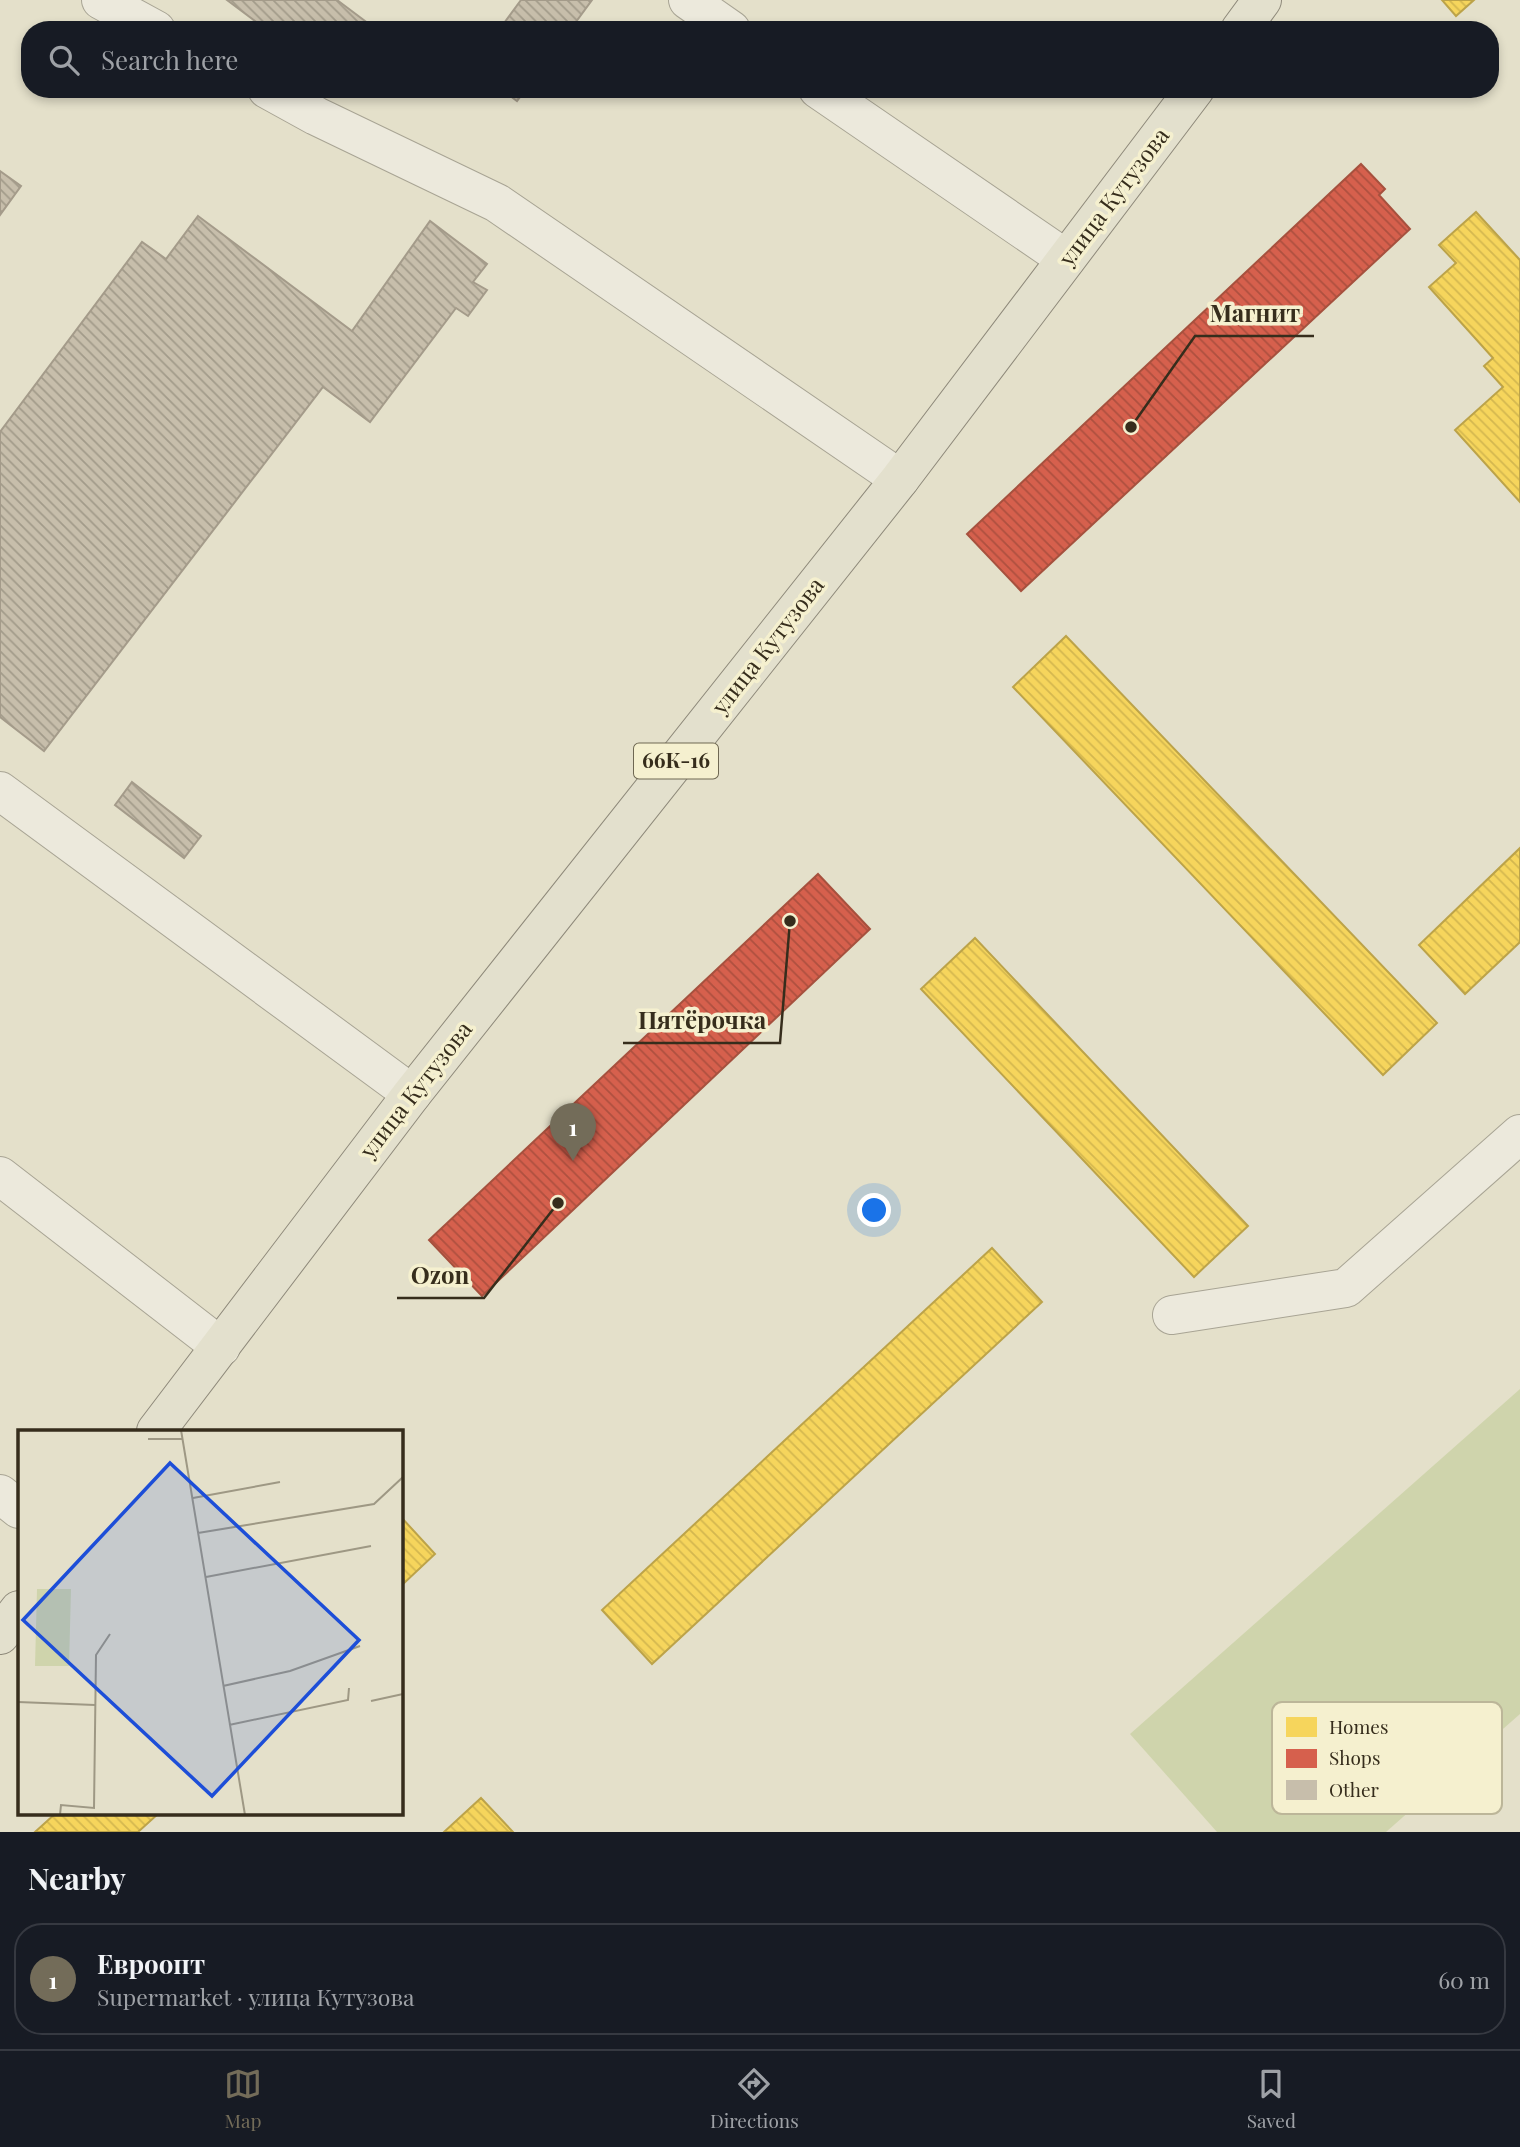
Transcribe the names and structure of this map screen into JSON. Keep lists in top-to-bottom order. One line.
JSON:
{"streets":{"main road":["улица Кутузова","66К-16"]},"places":["Магнит","Пятёрочка","Ozon"],"legend":["Homes","Shops","Other"],"page":{"search":"Search here","pins":"1","heading":"Nearby","list":[{"mark":"1","name":"Евроопт","note":"Supermarket · улица Кутузова","value":"60 m"}],"nav":["Map","Directions","Saved"]}}
